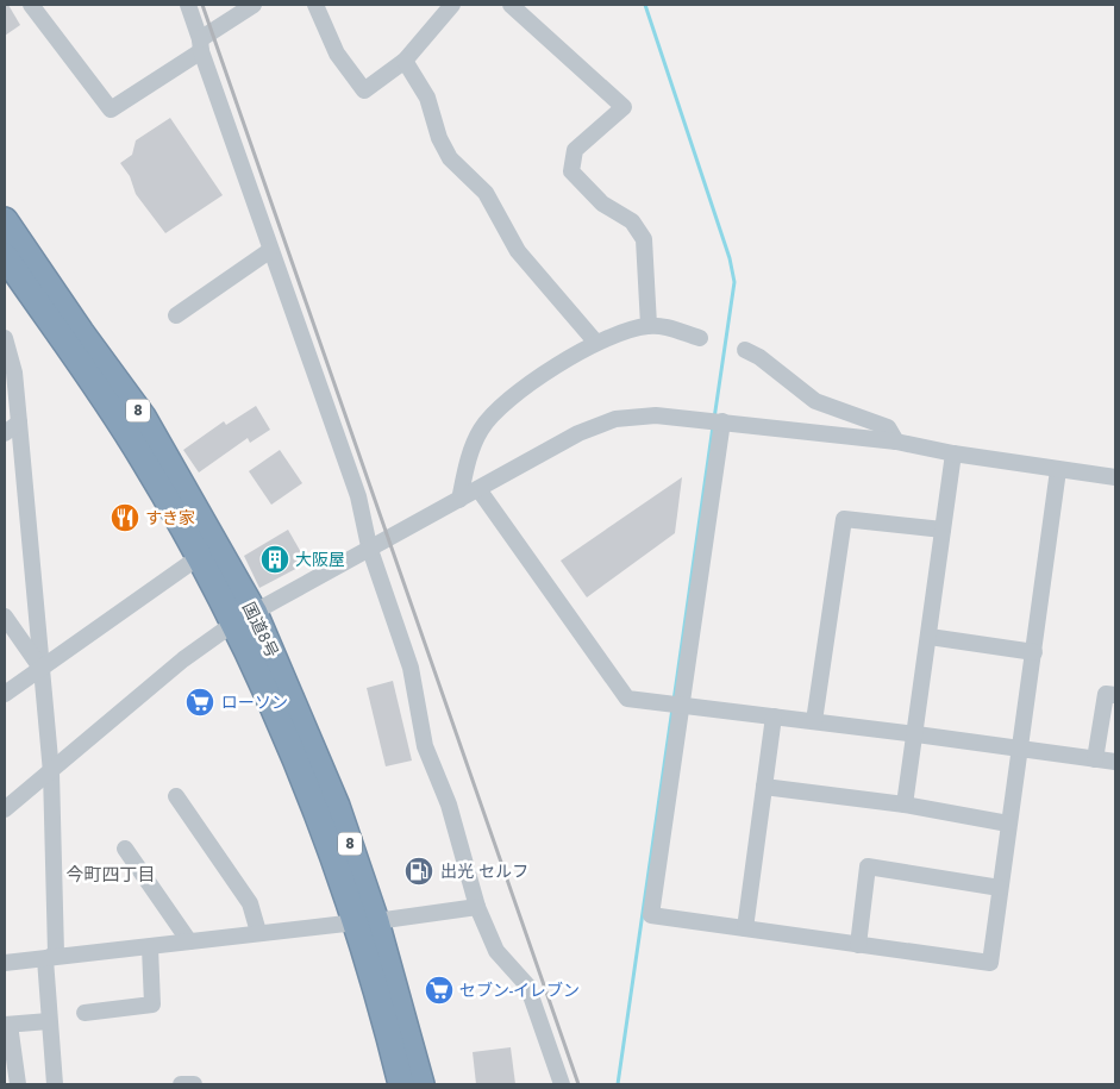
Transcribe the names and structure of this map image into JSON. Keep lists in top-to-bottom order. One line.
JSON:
{"streets":{"highway":["8","国道8号"]},"districts":["今町四丁目"],"places":{"restaurant":["すき家"],"building":["大阪屋"],"supermarket":["ローソン","セブン-イレブン"],"fuel station":["出光 セルフ"]}}
